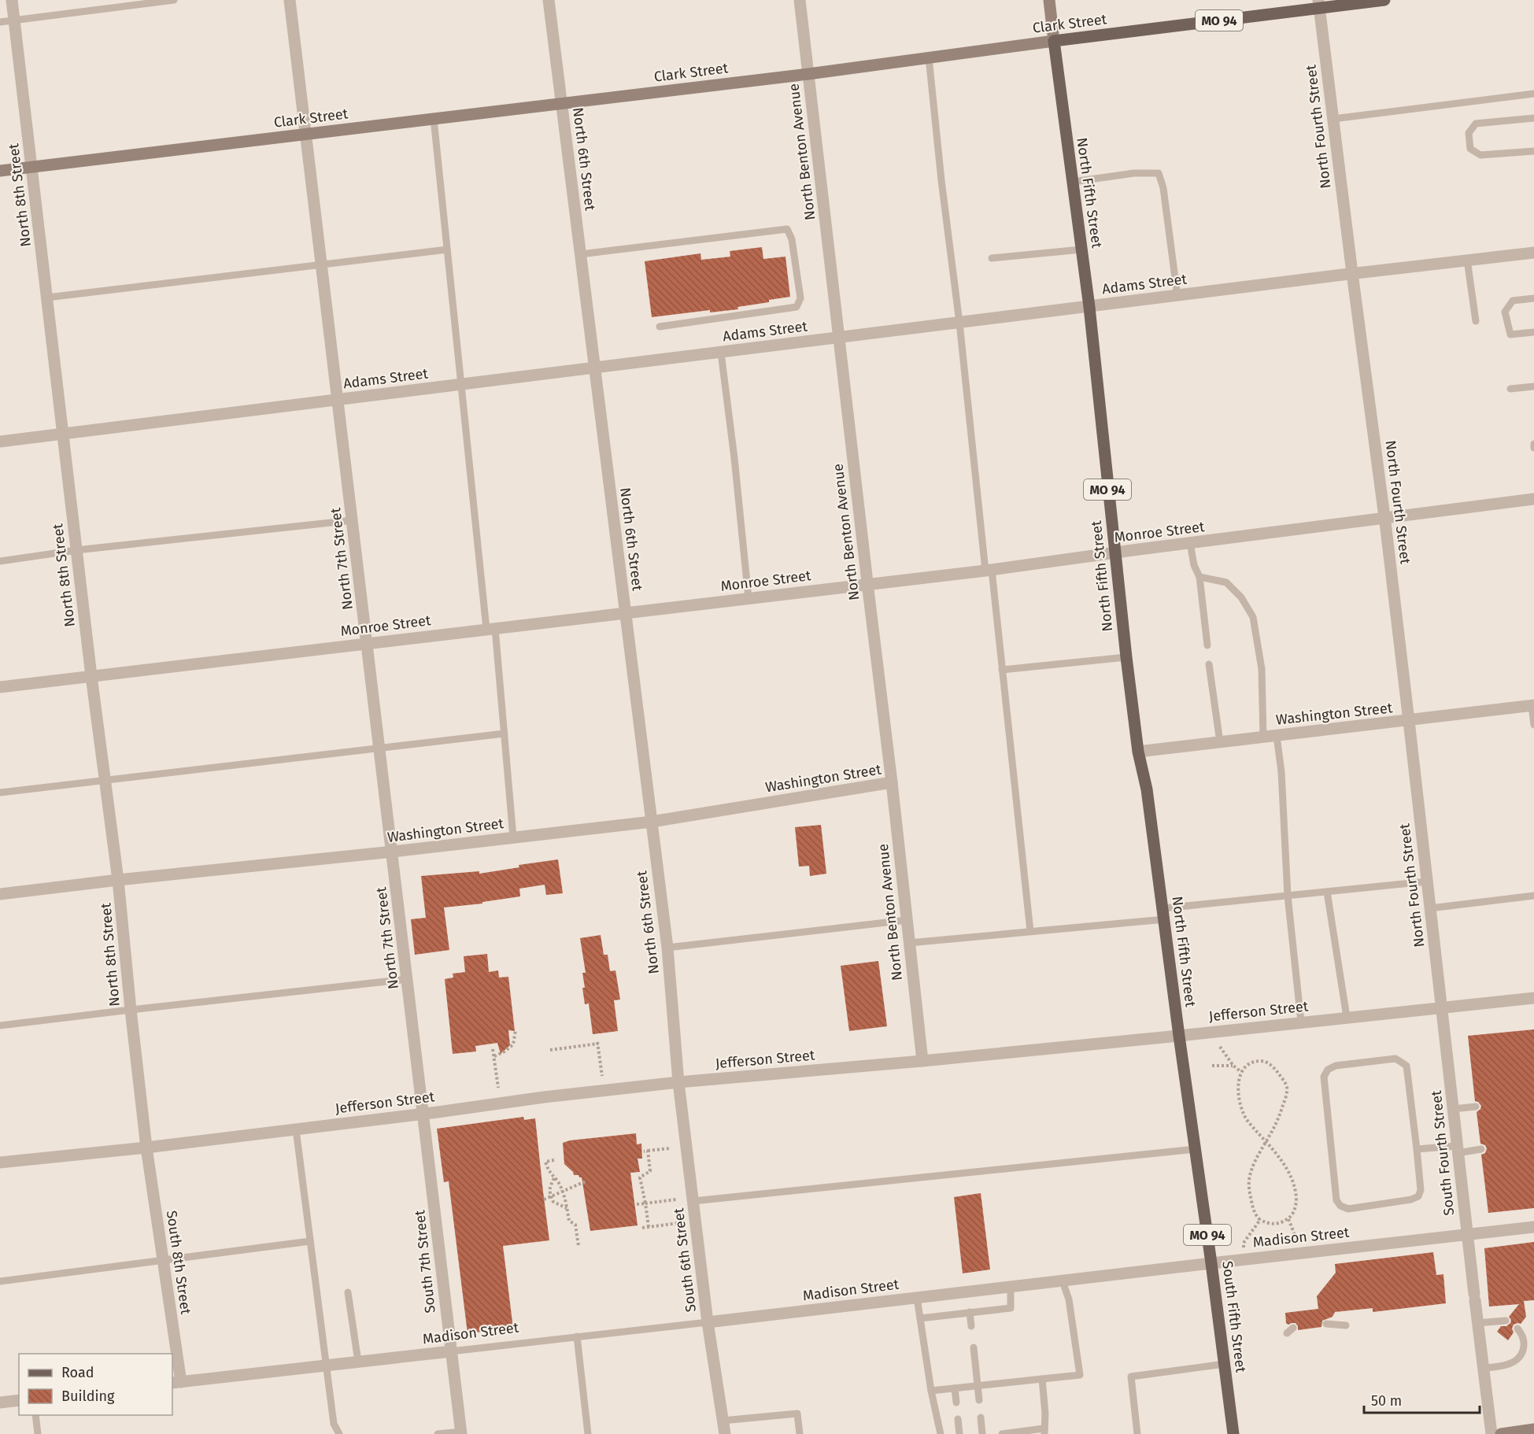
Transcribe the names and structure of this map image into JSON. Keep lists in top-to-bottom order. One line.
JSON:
{"streets":{"main road":["MO 94","Clark Street","North Fifth Street","South Fifth Street"],"street":["North Fourth Street","North Benton Avenue","North 6th Street","North 8th Street","Adams Street","Monroe Street","North 7th Street","Washington Street","Jefferson Street","South Fourth Street","Madison Street","South 6th Street","South 7th Street","South 8th Street"]},"crossings":[["Clark Street","North Fourth Street"],["Clark Street","North Benton Avenue"],["Clark Street","North 6th Street"],["Clark Street","North Fifth Street"],["Clark Street","North 8th Street"],["Clark Street","North 7th Street"],["North Fourth Street","Adams Street"],["North Fourth Street","Monroe Street"],["North Fourth Street","Washington Street"],["North Fourth Street","Jefferson Street"],["North Fourth Street","South Fourth Street"],["North Benton Avenue","Adams Street"],["North Benton Avenue","Monroe Street"],["North Benton Avenue","Washington Street"],["North Benton Avenue","Jefferson Street"],["North 6th Street","Adams Street"],["North 6th Street","Monroe Street"],["North 6th Street","Washington Street"],["North 6th Street","Jefferson Street"],["North 6th Street","South 6th Street"],["North Fifth Street","Adams Street"],["North Fifth Street","Monroe Street"],["North Fifth Street","Washington Street"],["North Fifth Street","Jefferson Street"],["North Fifth Street","South Fifth Street"],["North 8th Street","Adams Street"],["North 8th Street","Monroe Street"],["North 8th Street","Washington Street"],["North 8th Street","Jefferson Street"],["North 8th Street","South 8th Street"],["Adams Street","North 7th Street"],["Monroe Street","North 7th Street"],["North 7th Street","Washington Street"],["North 7th Street","Jefferson Street"],["North 7th Street","South 7th Street"],["Jefferson Street","South Fourth Street"],["Jefferson Street","South 6th Street"],["Jefferson Street","South 7th Street"],["Jefferson Street","South 8th Street"],["Jefferson Street","South Fifth Street"],["South Fourth Street","Madison Street"],["Madison Street","South 6th Street"],["Madison Street","South 7th Street"],["Madison Street","South 8th Street"],["Madison Street","South Fifth Street"]],"legend":["Road","Building"],"scale_bar":"50 m"}
